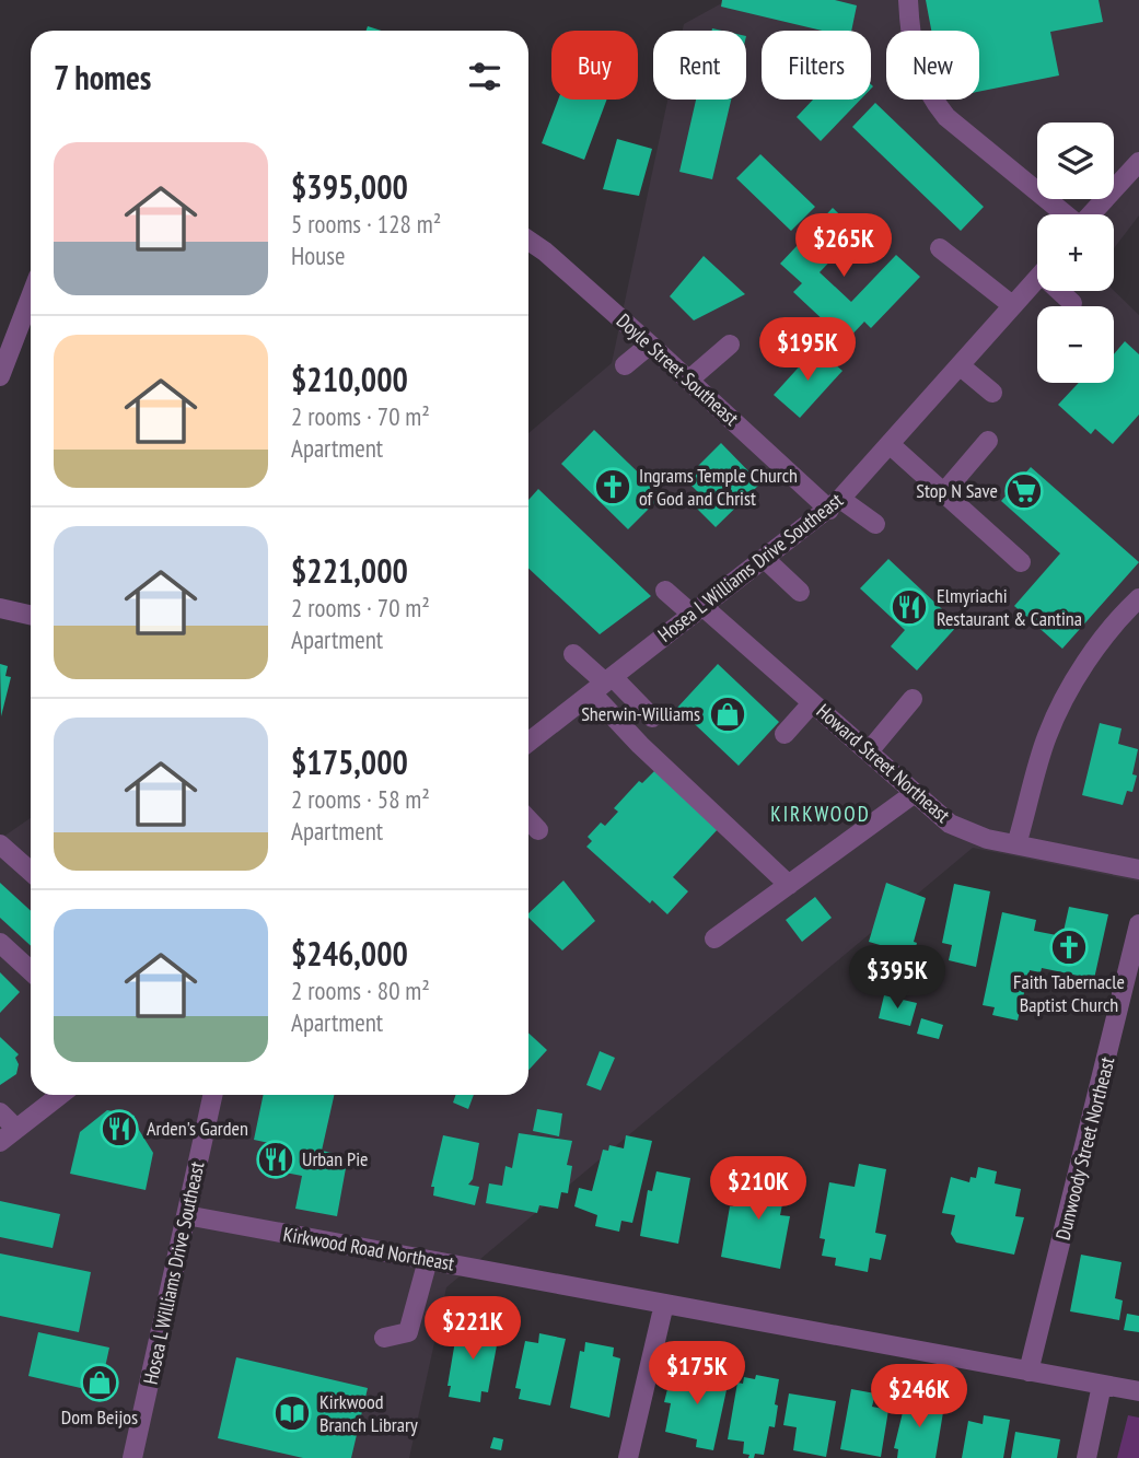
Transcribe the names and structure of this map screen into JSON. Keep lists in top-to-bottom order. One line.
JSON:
{"streets":{"street":["Doyle Street Southeast","Hosea L Williams Drive Southeast","Howard Street Northeast","Dunwoody Street Northeast","Kirkwood Road Northeast"]},"crossings":[["Doyle Street Southeast","Hosea L Williams Drive Southeast"],["Hosea L Williams Drive Southeast","Howard Street Northeast"],["Hosea L Williams Drive Southeast","Kirkwood Road Northeast"],["Dunwoody Street Northeast","Kirkwood Road Northeast"]],"districts":["KIRKWOOD"],"places":{"church":["Ingrams Temple Church of God and Christ","Faith Tabernacle Baptist Church"],"supermarket":["Stop N Save"],"restaurant":["Elmyriachi Restaurant & Cantina","Arden's Garden","Urban Pie"],"shop":["Sherwin-Williams","Dom Beijos"],"library":["Kirkwood Branch Library"]},"page":{"chip":["Buy","Rent","Filters","New"],"heading":"7 homes","map_buttons":["+","−"],"list":[{"name":"$395,000","note":"5 rooms · 128 m² · House"},{"name":"$210,000","note":"2 rooms · 70 m² · Apartment"},{"name":"$221,000","note":"2 rooms · 70 m² · Apartment"},{"name":"$175,000","note":"2 rooms · 58 m² · Apartment"},{"name":"$246,000","note":"2 rooms · 80 m² · Apartment"}],"price":["$265K","$195K","$395K","$210K","$221K","$175K","$246K"]}}
